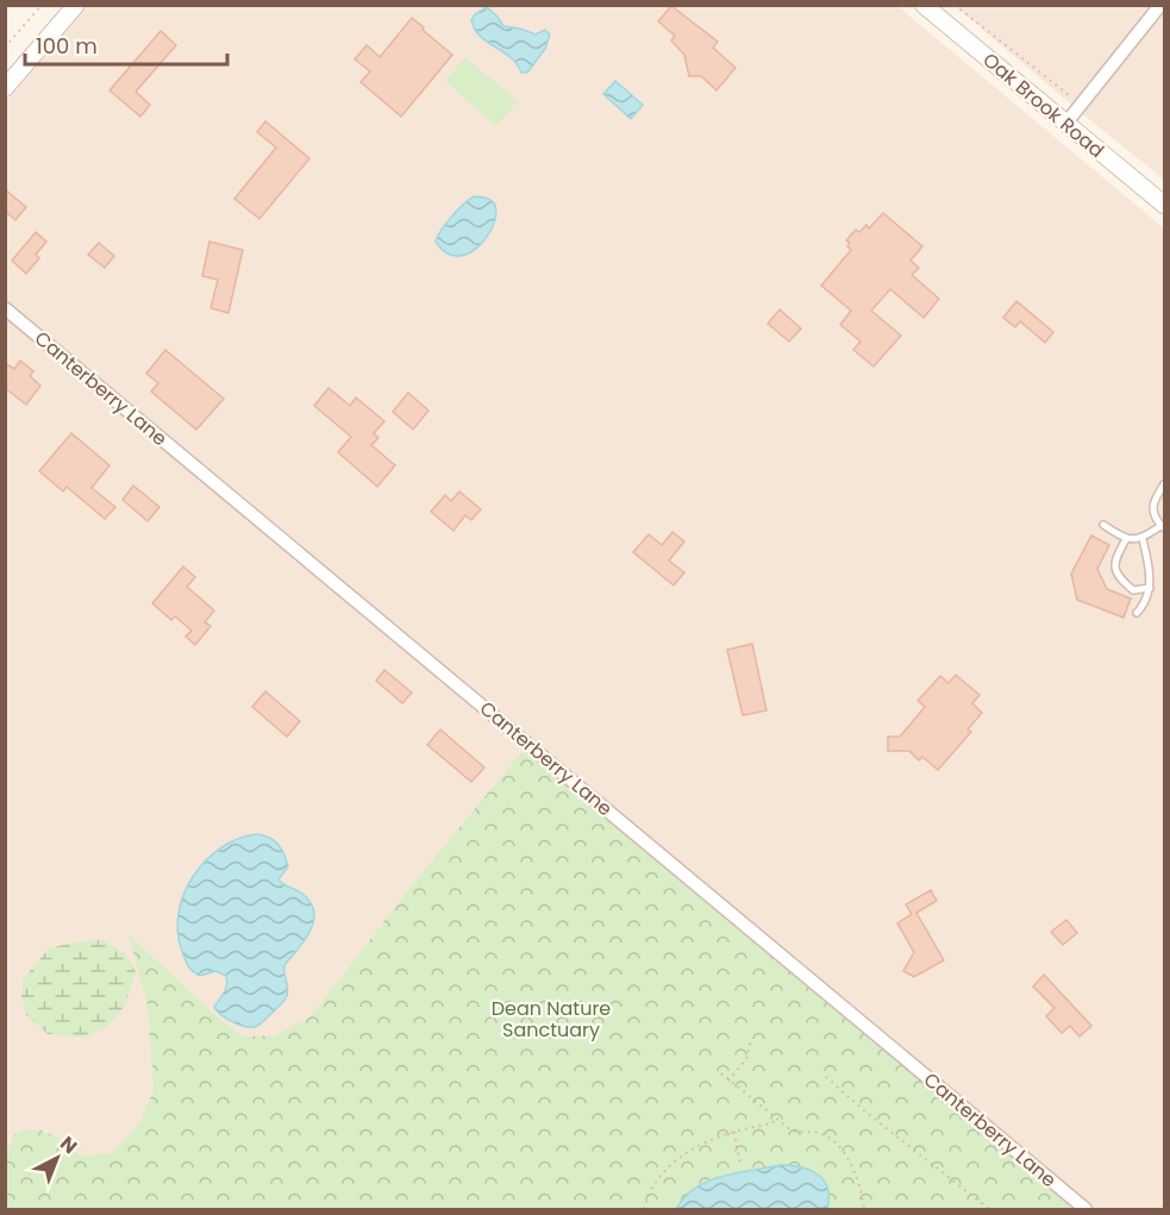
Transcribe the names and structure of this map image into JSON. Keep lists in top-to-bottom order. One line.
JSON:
{"streets":{"main road":["Oak Brook Road"],"street":["Canterberry Lane"]},"parks":["Dean Nature Sanctuary"],"scale_bar":"100 m","north":"top right"}
